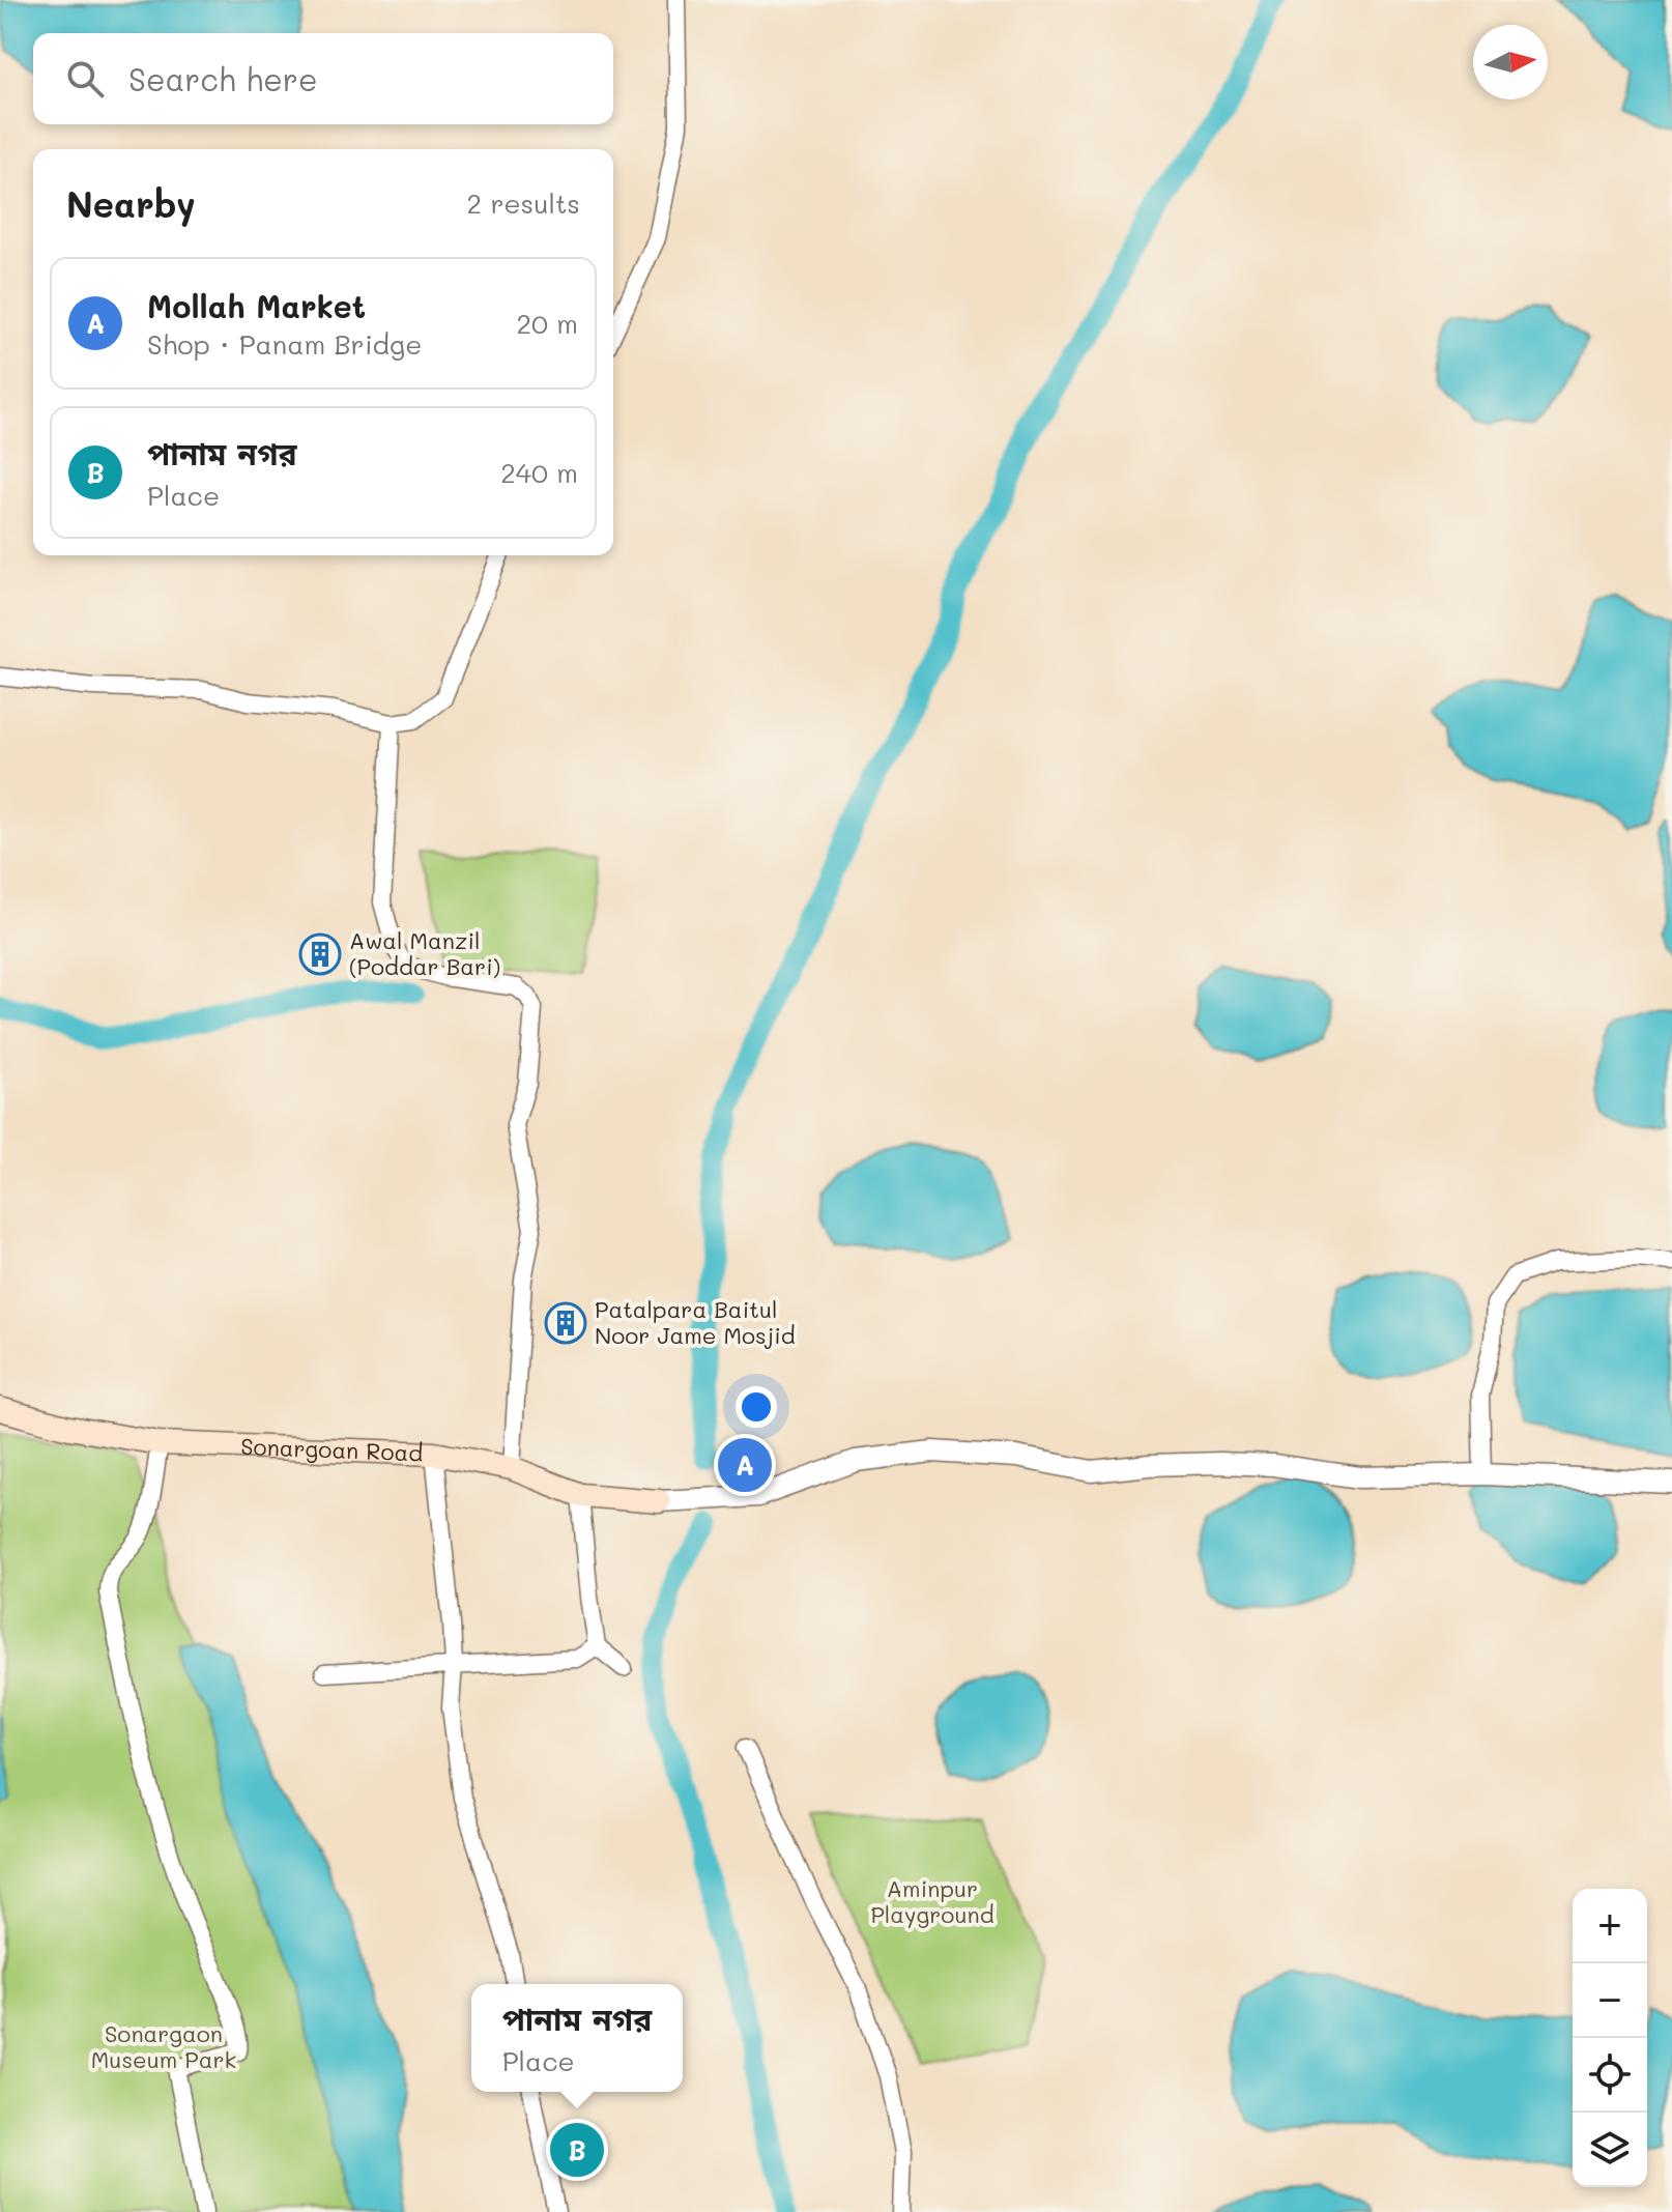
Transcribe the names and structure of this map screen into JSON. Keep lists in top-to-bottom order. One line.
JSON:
{"streets":{"main road":["Sonargoan Road"]},"parks":["Aminpur Playground","Sonargaon Museum Park"],"places":{"building":["Awal Manzil (Poddar Bari)","Patalpara Baitul Noor Jame Mosjid"]},"north":"right","page":{"search":"Search here","heading":["Nearby","2 results"],"list":[{"mark":"A","name":"Mollah Market","note":"Shop · Panam Bridge","value":"20 m"},{"mark":"B","name":"পানাম নগর","note":"Place","value":"240 m"}],"pins":["A","B"],"map_buttons":["+","−"],"popup":["পানাম নগর","Place"]}}
